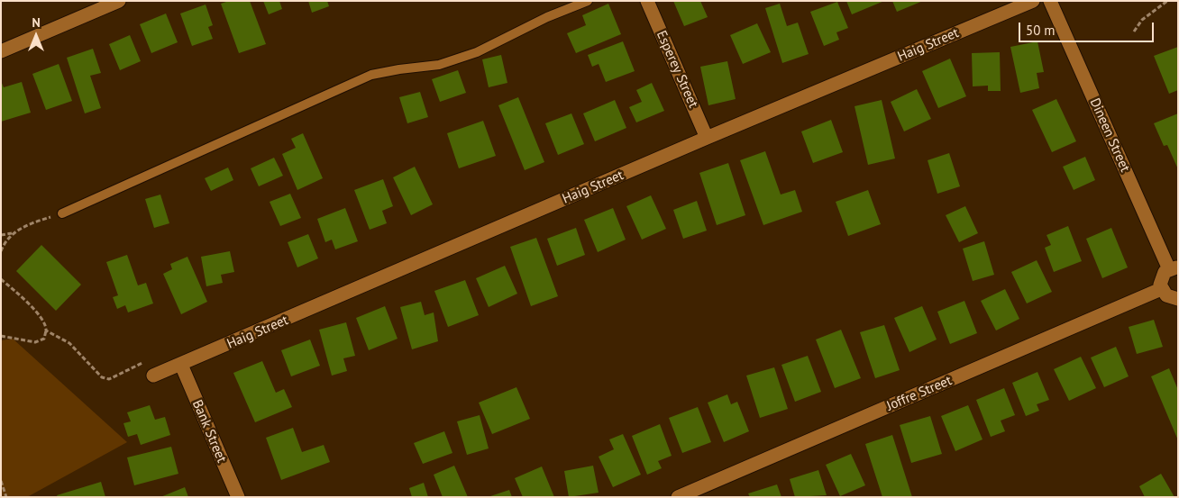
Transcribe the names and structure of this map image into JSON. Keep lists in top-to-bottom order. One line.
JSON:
{"streets":{"street":["Haig Street","Esperey Street","Dineen Street","Joffre Street","Bank Street"]},"crossings":[["Haig Street","Esperey Street"],["Haig Street","Bank Street"]],"scale_bar":"50 m","north":"top"}
